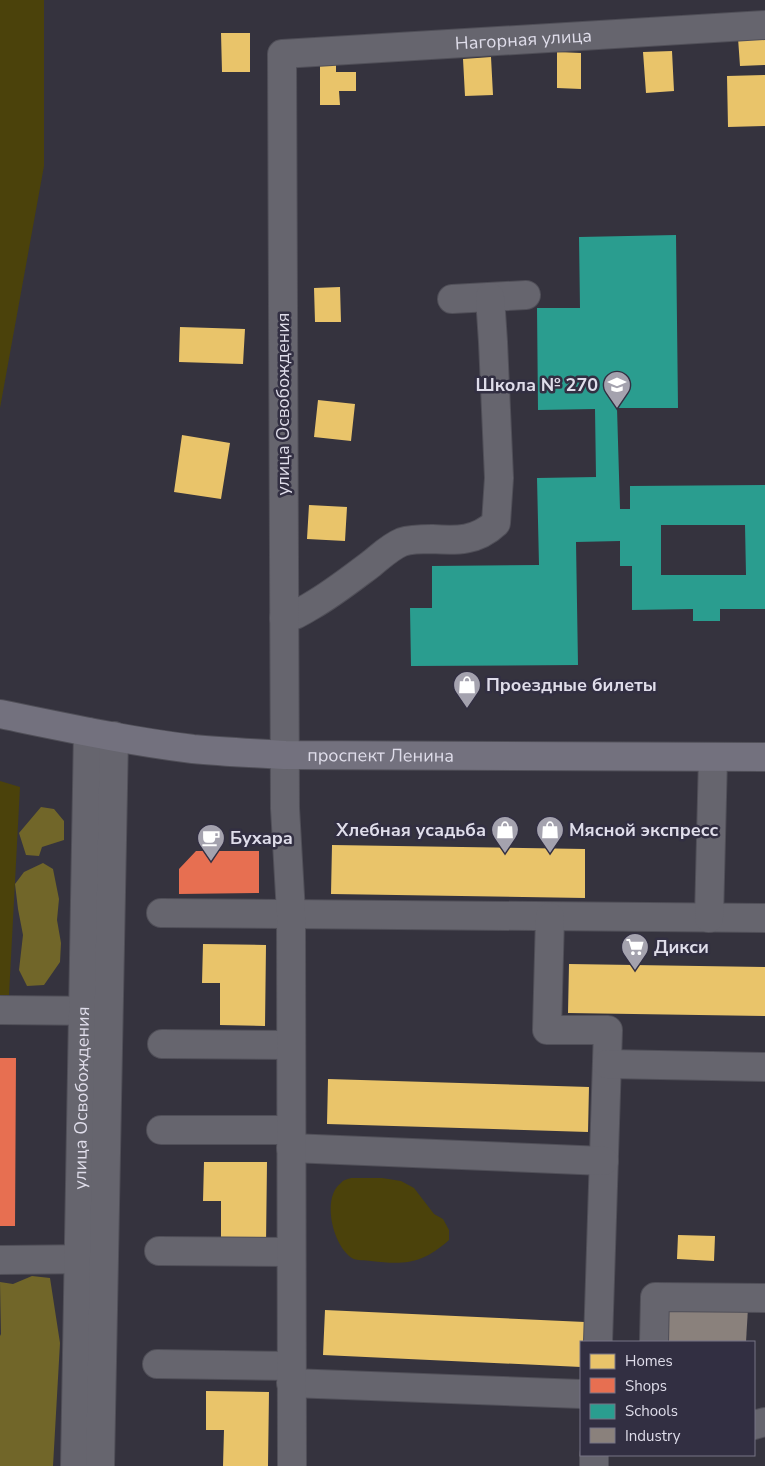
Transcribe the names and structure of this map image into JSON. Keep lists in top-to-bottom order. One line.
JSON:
{"streets":{"main road":["проспект Ленина"],"street":["Нагорная улица","улица Освобождения"]},"crossings":[["Нагорная улица","улица Освобождения"],["улица Освобождения","проспект Ленина"]],"places":{"school or university":["Школа № 270"],"shop":["Проездные билеты","Хлебная усадьба","Мясной экспресс"],"cafe":["Бухара"],"supermarket":["Дикси"]},"legend":["Homes","Shops","Schools","Industry"]}
